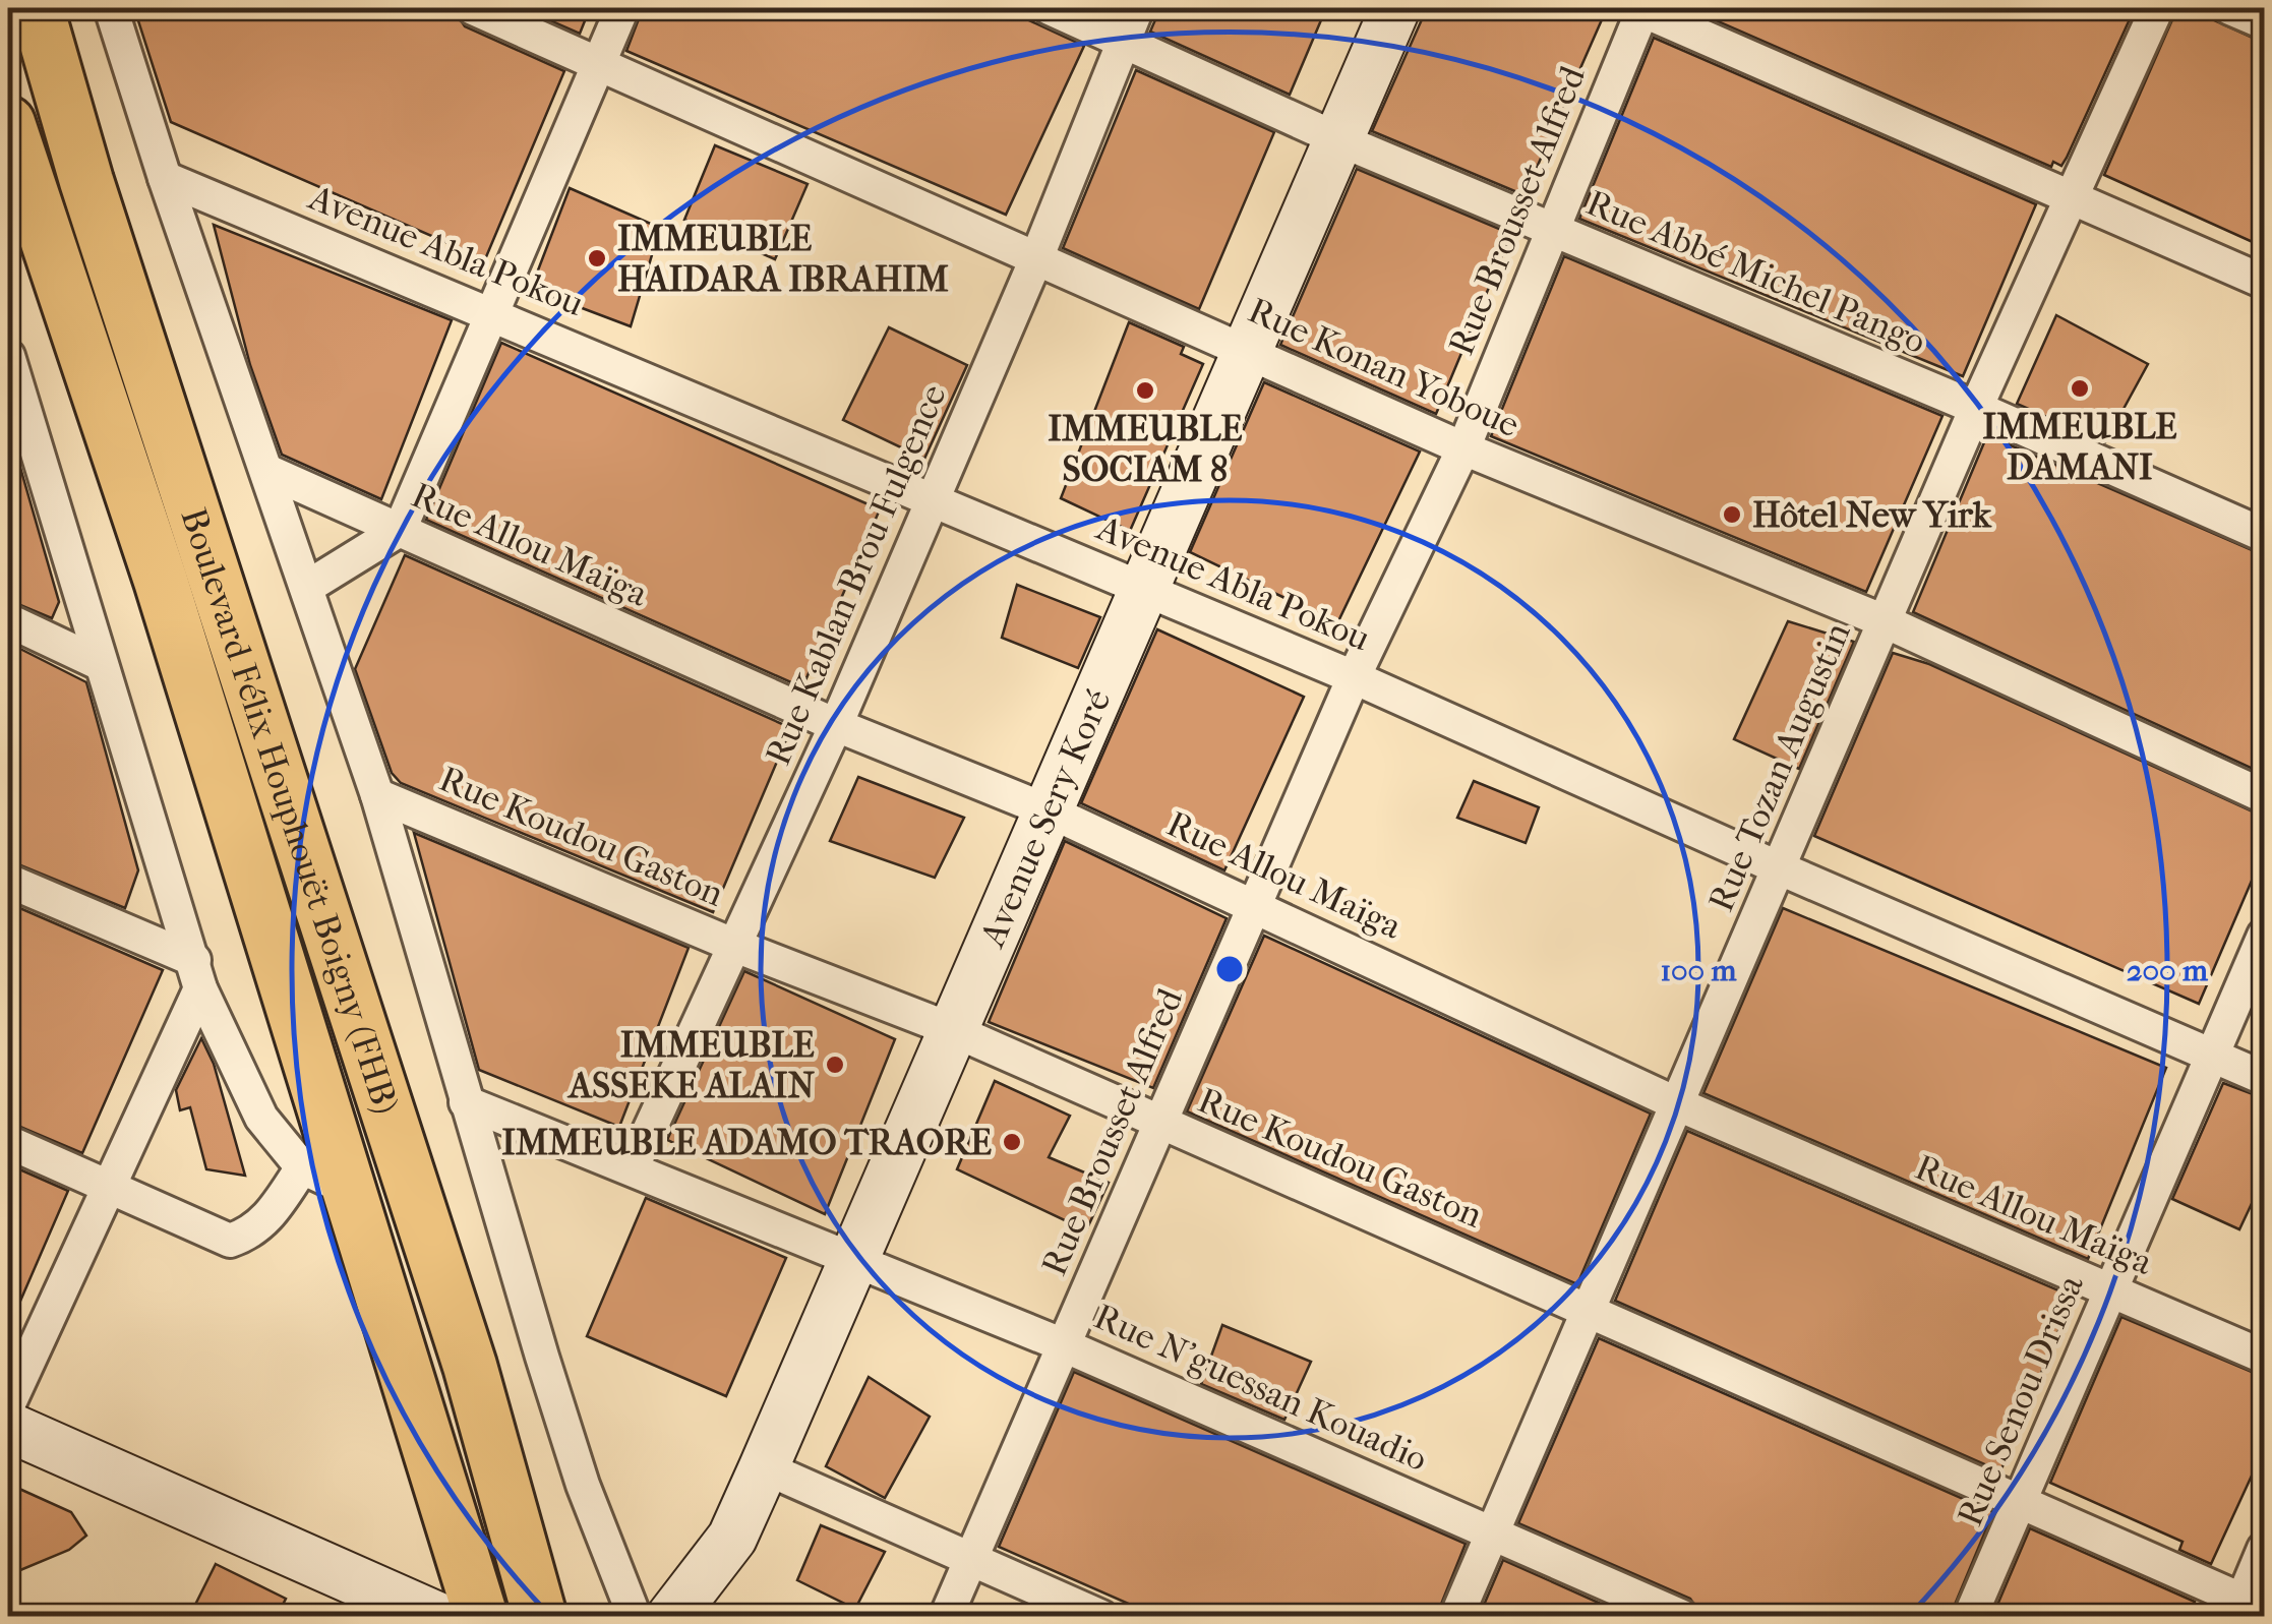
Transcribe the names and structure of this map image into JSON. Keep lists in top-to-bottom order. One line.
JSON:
{"streets":{"main road":["Boulevard Félix Houphouët Boigny (FHB)"],"street":["Rue Brousset Alfred","Avenue Abla Pokou","Rue Abbé Michel Pango","Rue Konan Yoboue","Rue Allou Maïga","Rue Kablan Brou Fulgence","Rue Tozan Augustin","Avenue Sery Koré","Rue Koudou Gaston","Rue N'guessan Kouadio","Rue Senou Drissa"]},"crossings":[["Rue Brousset Alfred","Avenue Abla Pokou"],["Rue Brousset Alfred","Rue Abbé Michel Pango"],["Rue Brousset Alfred","Rue Konan Yoboue"],["Rue Brousset Alfred","Rue Allou Maïga"],["Rue Brousset Alfred","Rue Koudou Gaston"],["Rue Brousset Alfred","Rue N'guessan Kouadio"],["Avenue Abla Pokou","Rue Kablan Brou Fulgence"],["Avenue Abla Pokou","Rue Tozan Augustin"],["Avenue Abla Pokou","Avenue Sery Koré"],["Avenue Abla Pokou","Rue Senou Drissa"],["Rue Abbé Michel Pango","Rue Kablan Brou Fulgence"],["Rue Abbé Michel Pango","Rue Tozan Augustin"],["Rue Abbé Michel Pango","Avenue Sery Koré"],["Rue Konan Yoboue","Rue Kablan Brou Fulgence"],["Rue Konan Yoboue","Rue Tozan Augustin"],["Rue Konan Yoboue","Avenue Sery Koré"],["Rue Allou Maïga","Rue Kablan Brou Fulgence"],["Rue Allou Maïga","Rue Tozan Augustin"],["Rue Allou Maïga","Avenue Sery Koré"],["Rue Allou Maïga","Rue Senou Drissa"],["Rue Kablan Brou Fulgence","Rue Koudou Gaston"],["Rue Kablan Brou Fulgence","Rue N'guessan Kouadio"],["Rue Tozan Augustin","Rue Koudou Gaston"],["Rue Tozan Augustin","Rue N'guessan Kouadio"],["Avenue Sery Koré","Rue Koudou Gaston"],["Avenue Sery Koré","Rue N'guessan Kouadio"],["Rue Koudou Gaston","Rue Senou Drissa"]],"places":["IMMEUBLE HAIDARA IBRAHIM","IMMEUBLE DAMANI","IMMEUBLE SOCIAM 8","Hôtel New Yirk","IMMEUBLE ASSEKE ALAIN","IMMEUBLE ADAMO TRAORE"],"rings":["100 m","200 m"]}
